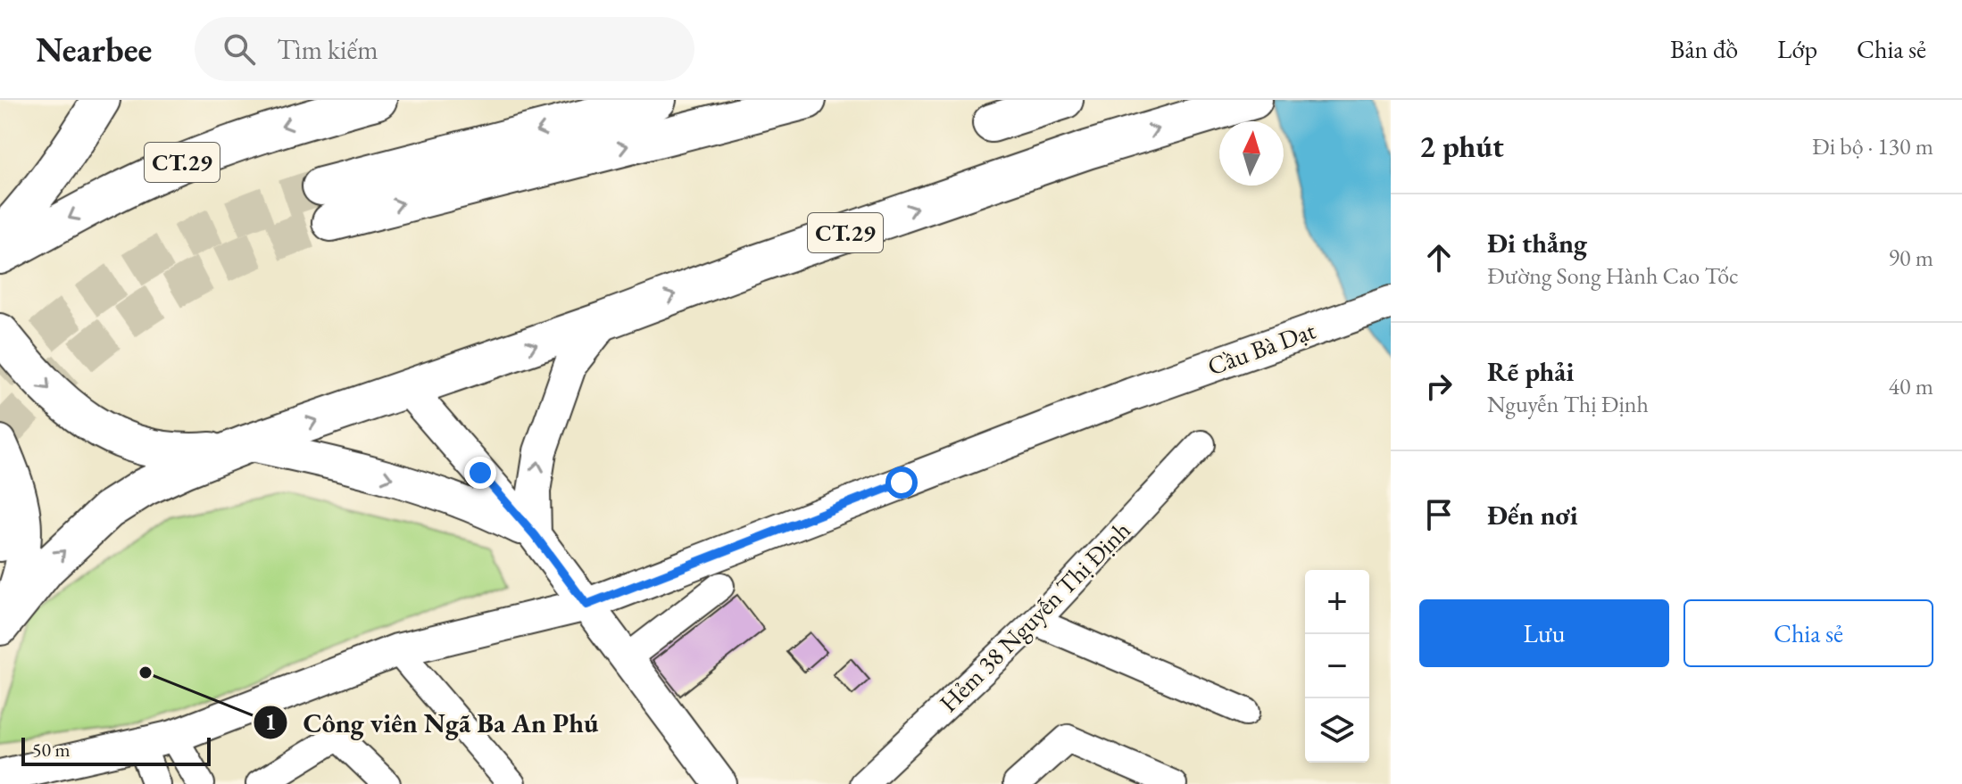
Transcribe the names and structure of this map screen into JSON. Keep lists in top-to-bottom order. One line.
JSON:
{"streets":{"highway":["CT.29"],"main road":["Cầu Bà Dạt"],"street":["Hẻm 38 Nguyễn Thị Định"]},"places":["Công viên Ngã Ba An Phú"],"scale_bar":"50 m","north":"top","page":{"header":"Nearbee","search":"Tìm kiếm","nav":["Bản đồ","Lớp","Chia sẻ"],"heading":["2 phút","Đi bộ · 130 m"],"list":[["Đi thẳng","Đường Song Hành Cao Tốc","90 m"],["Rẽ phải","Nguyễn Thị Định","40 m"],"Đến nơi"],"map_buttons":["+","−"],"buttons":["Lưu","Chia sẻ"],"scale":"50 m"}}
